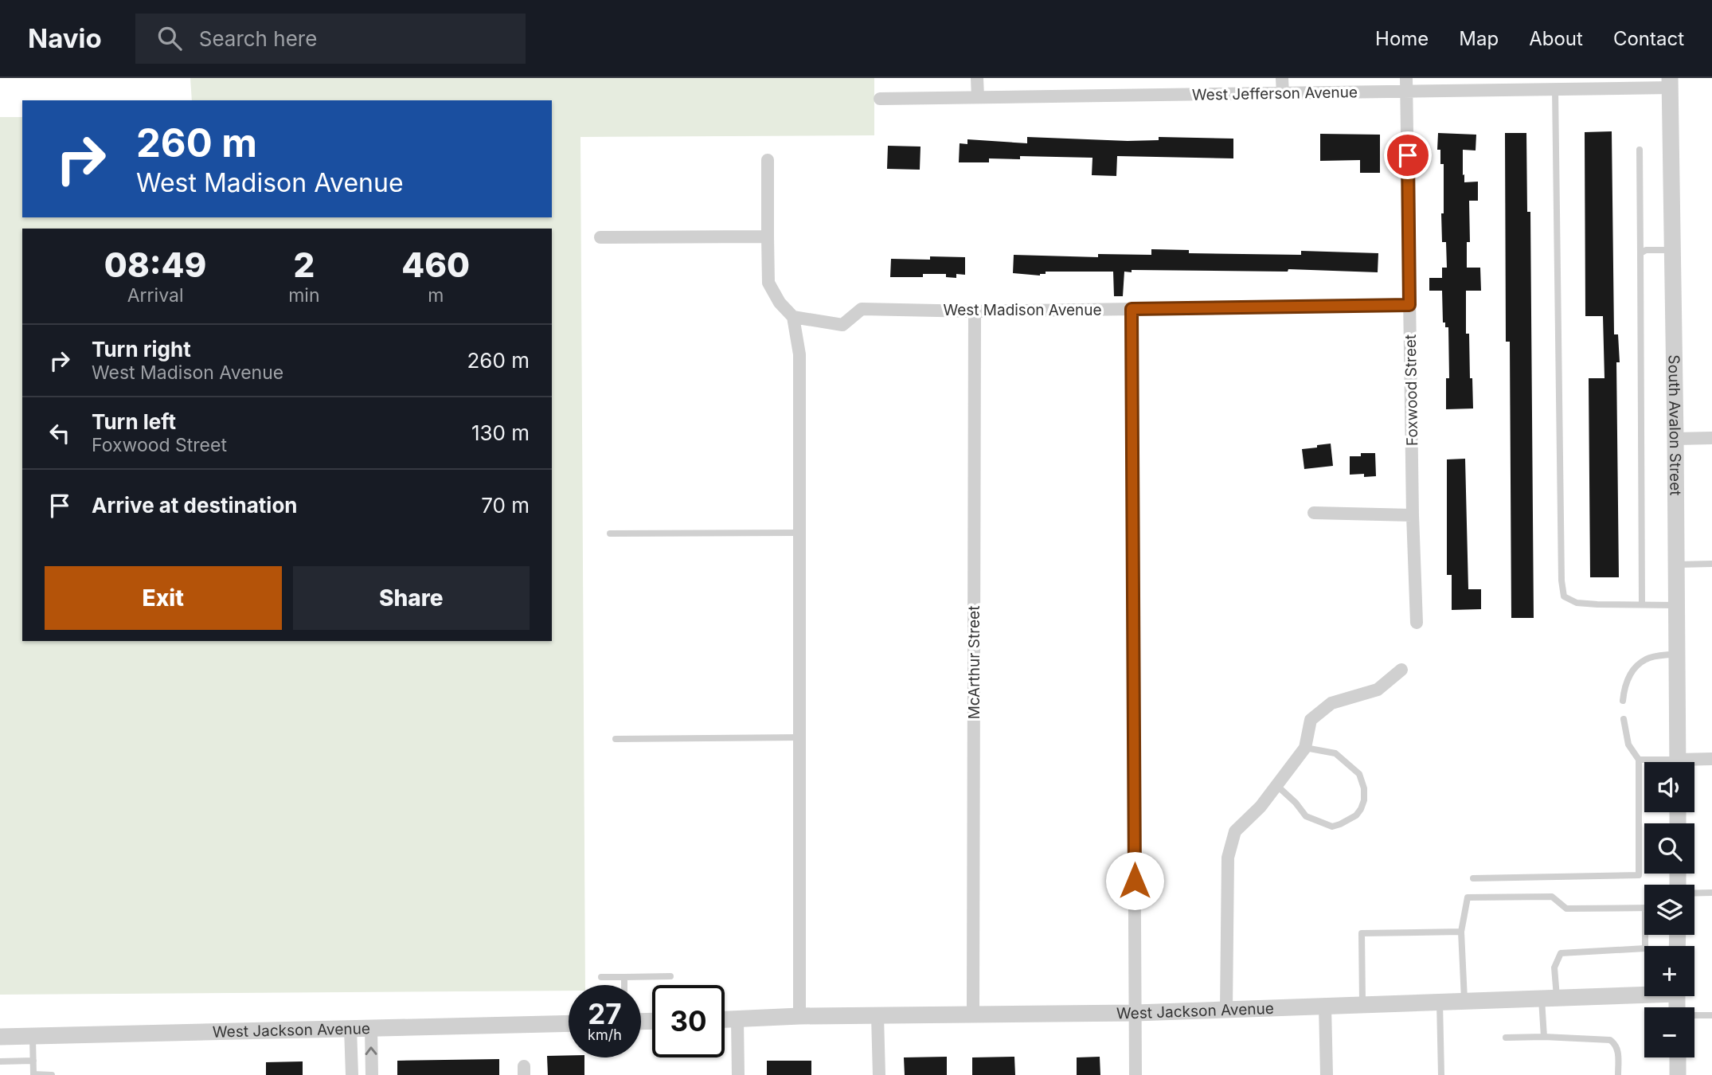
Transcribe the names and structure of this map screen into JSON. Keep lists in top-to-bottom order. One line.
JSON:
{"streets":{"street":["West Jefferson Avenue","West Madison Avenue","Foxwood Street","South Avalon Street","McArthur Street","West Jackson Avenue"]},"crossings":[["West Jefferson Avenue","Foxwood Street"],["West Jefferson Avenue","South Avalon Street"],["West Madison Avenue","Foxwood Street"],["West Madison Avenue","McArthur Street"],["McArthur Street","West Jackson Avenue"]],"page":{"header":"Navio","search":"Search here","nav":["Home","Map","About","Contact"],"turn":["260 m","West Madison Avenue"],"eta":["08:49","Arrival","2","min","460","m"],"list":[{"name":"Turn right","note":"West Madison Avenue","value":"260 m"},{"name":"Turn left","note":"Foxwood Street","value":"130 m"},{"name":"Arrive at destination","value":"70 m"}],"buttons":["Exit","Share"],"map_buttons":["+","−"],"speed":"27 km/h","limit":"30"}}
